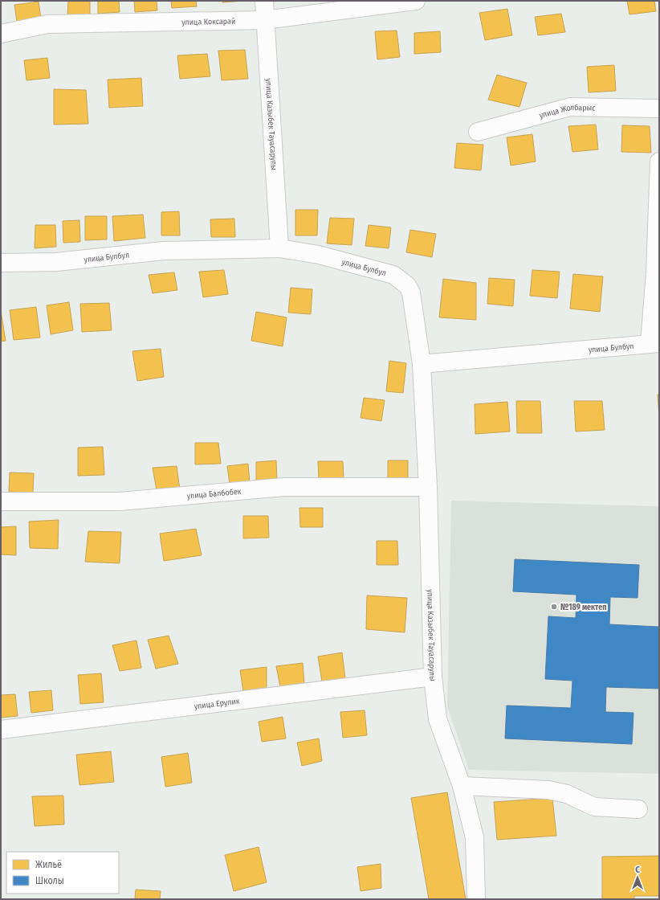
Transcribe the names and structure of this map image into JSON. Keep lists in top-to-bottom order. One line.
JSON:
{"streets":{"street":["улица Коксарай","улица Жолбарыс","улица Казыбек Тауасарулы","улица Булбул","улица Балбобек","улица Ерулик"]},"crossings":[["улица Коксарай","улица Казыбек Тауасарулы"],["улица Казыбек Тауасарулы","улица Булбул"],["улица Казыбек Тауасарулы","улица Балбобек"],["улица Казыбек Тауасарулы","улица Ерулик"]],"places":["№189 мектеп"],"legend":["Жильё","Школы"],"north":"top"}
